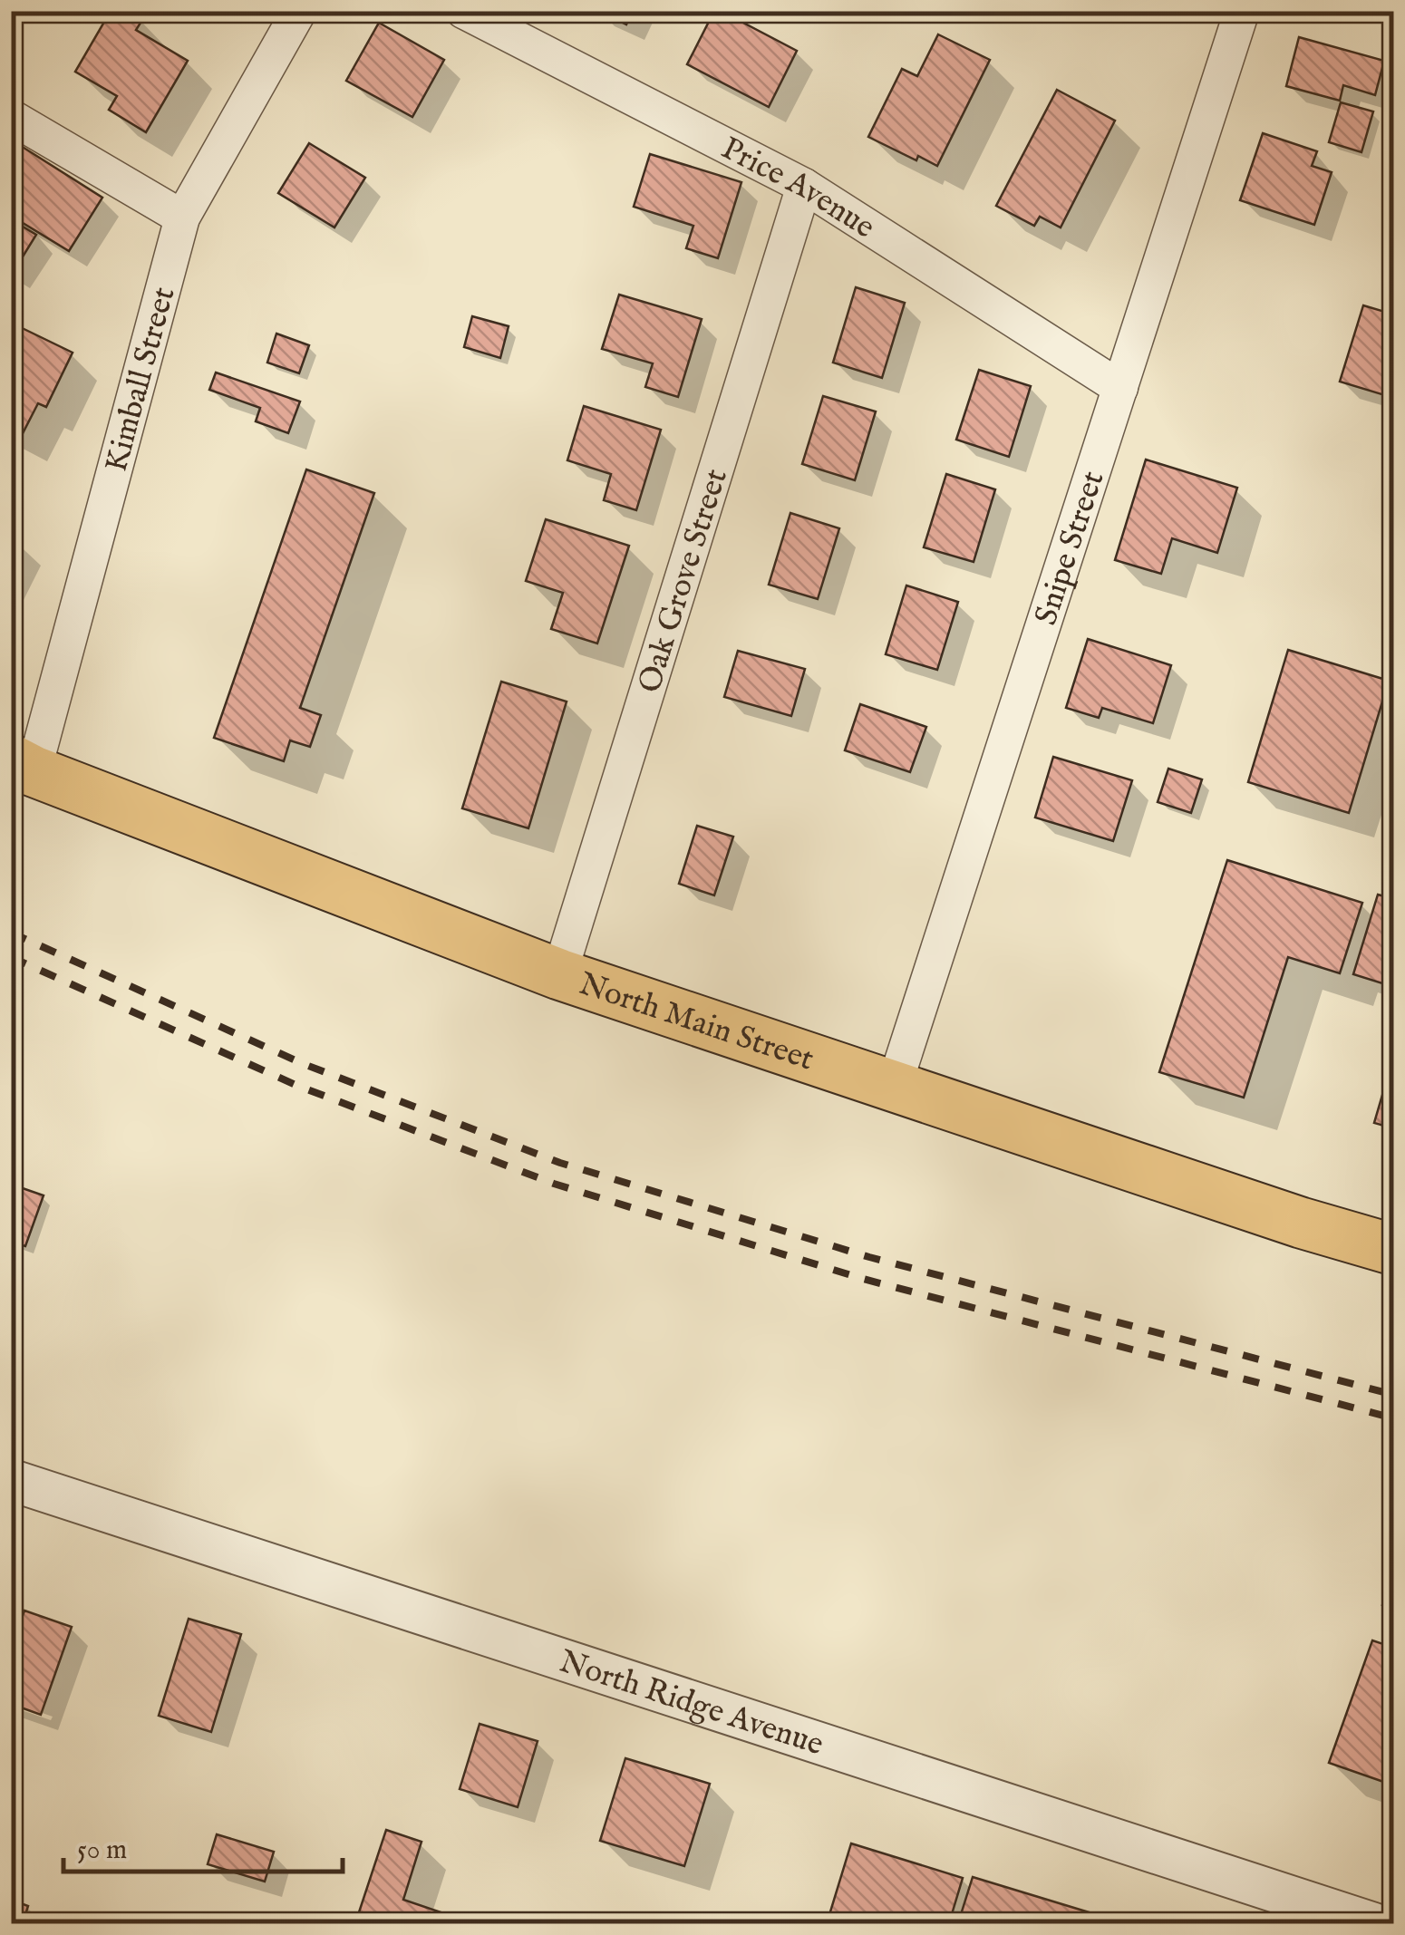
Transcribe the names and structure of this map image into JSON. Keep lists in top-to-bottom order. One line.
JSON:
{"streets":{"main road":["North Main Street"],"street":["Price Avenue","Kimball Street","Snipe Street","Oak Grove Street","North Ridge Avenue"]},"crossings":[["Price Avenue","Snipe Street"],["Price Avenue","Oak Grove Street"],["Kimball Street","North Main Street"],["Snipe Street","North Main Street"],["Oak Grove Street","North Main Street"]],"scale_bar":"50 m"}
